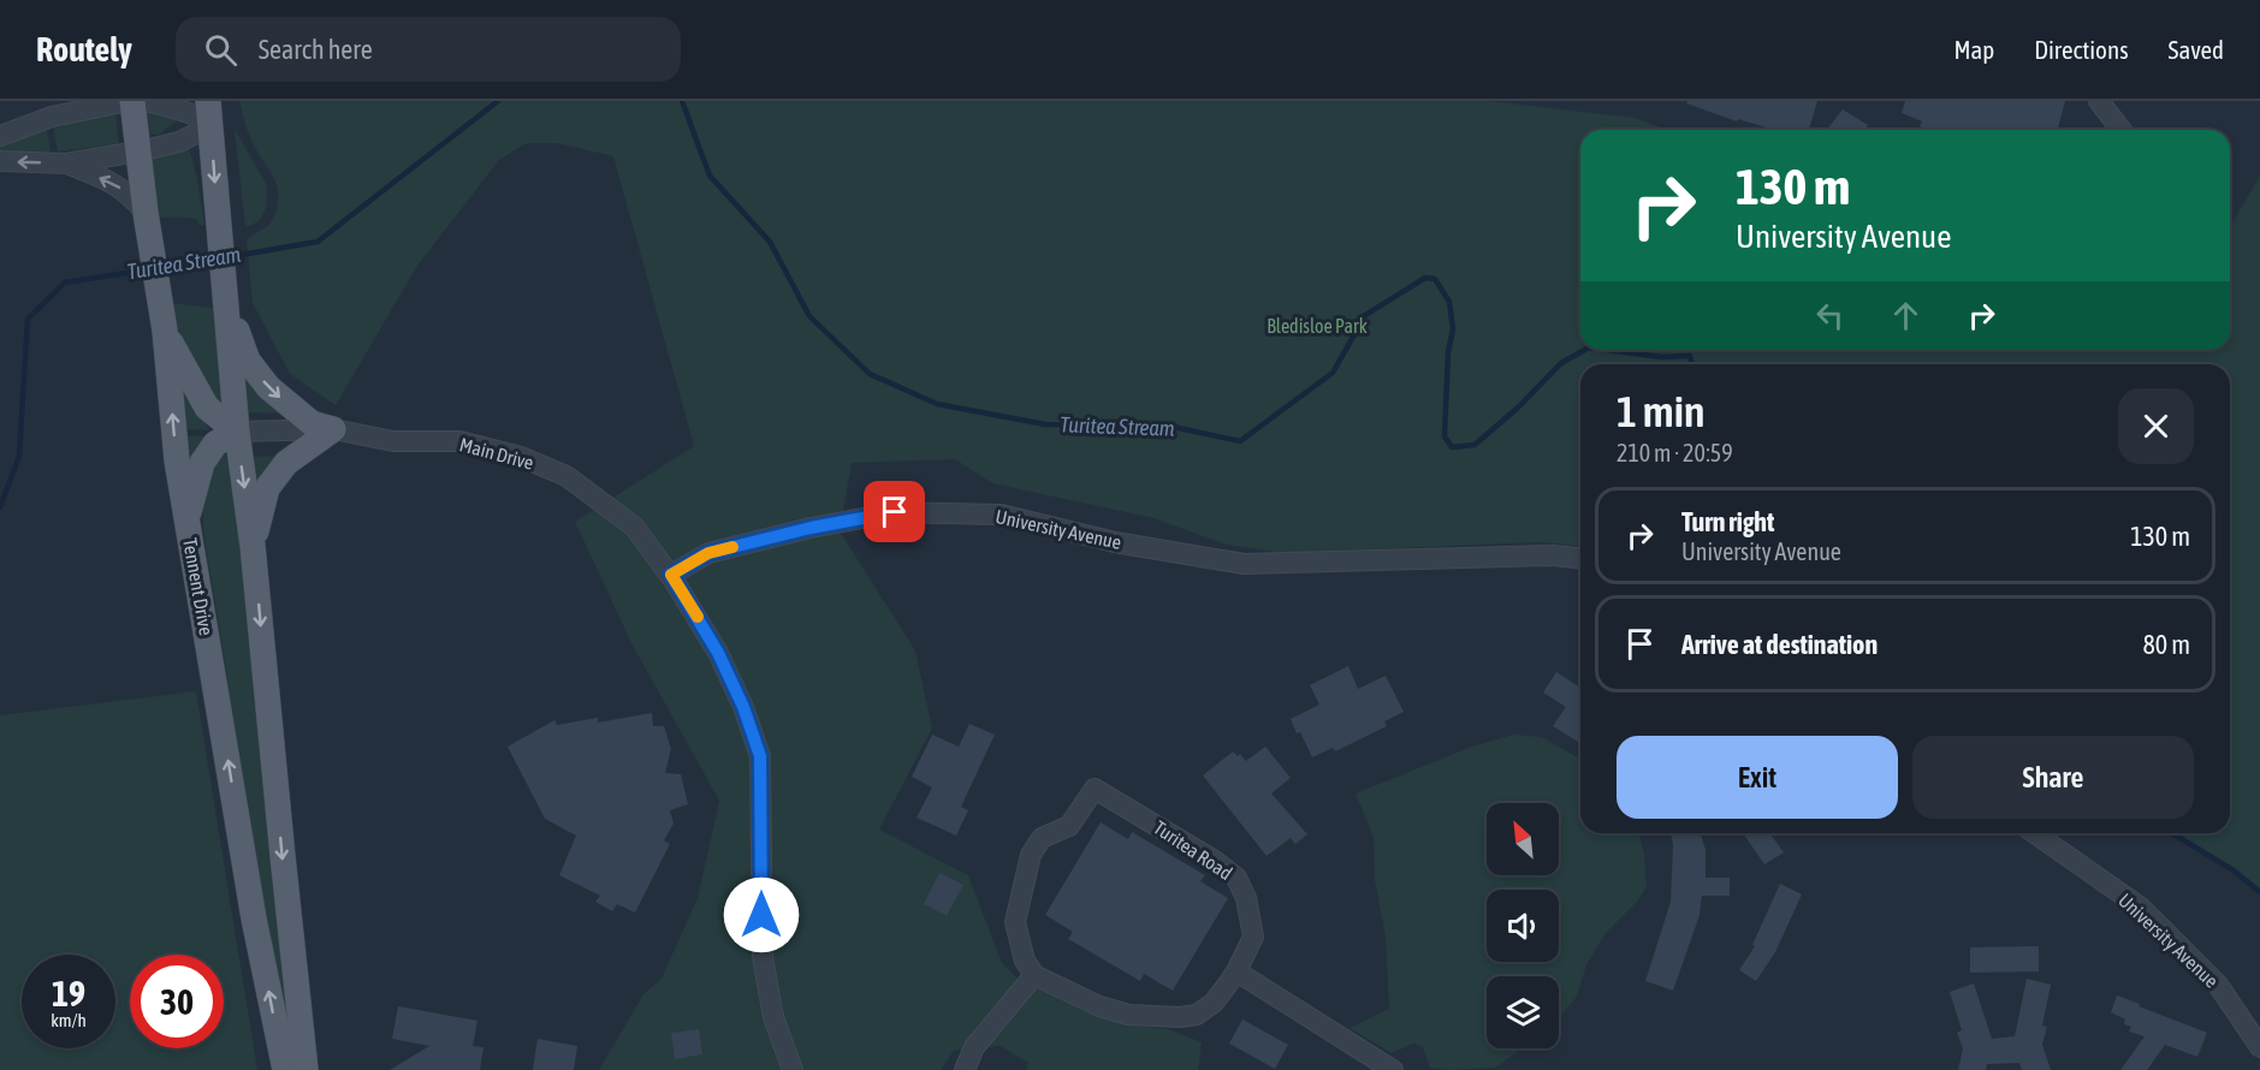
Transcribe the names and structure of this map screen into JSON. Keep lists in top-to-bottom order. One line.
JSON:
{"streets":{"main road":["Tennent Drive"],"street":["Main Drive","University Avenue","Turitea Road"]},"crossings":[["Main Drive","University Avenue"]],"water":["Turitea Stream"],"parks":["Bledisloe Park"],"north":"top left","page":{"header":"Routely","search":"Search here","nav":["Map","Directions","Saved"],"turn":["130 m","University Avenue"],"heading":["1 min","210 m · 20:59"],"list":[{"name":"Turn right","note":"University Avenue","value":"130 m"},{"name":"Arrive at destination","value":"80 m"}],"buttons":["Exit","Share"],"speed":"19 km/h","limit":"30"}}
